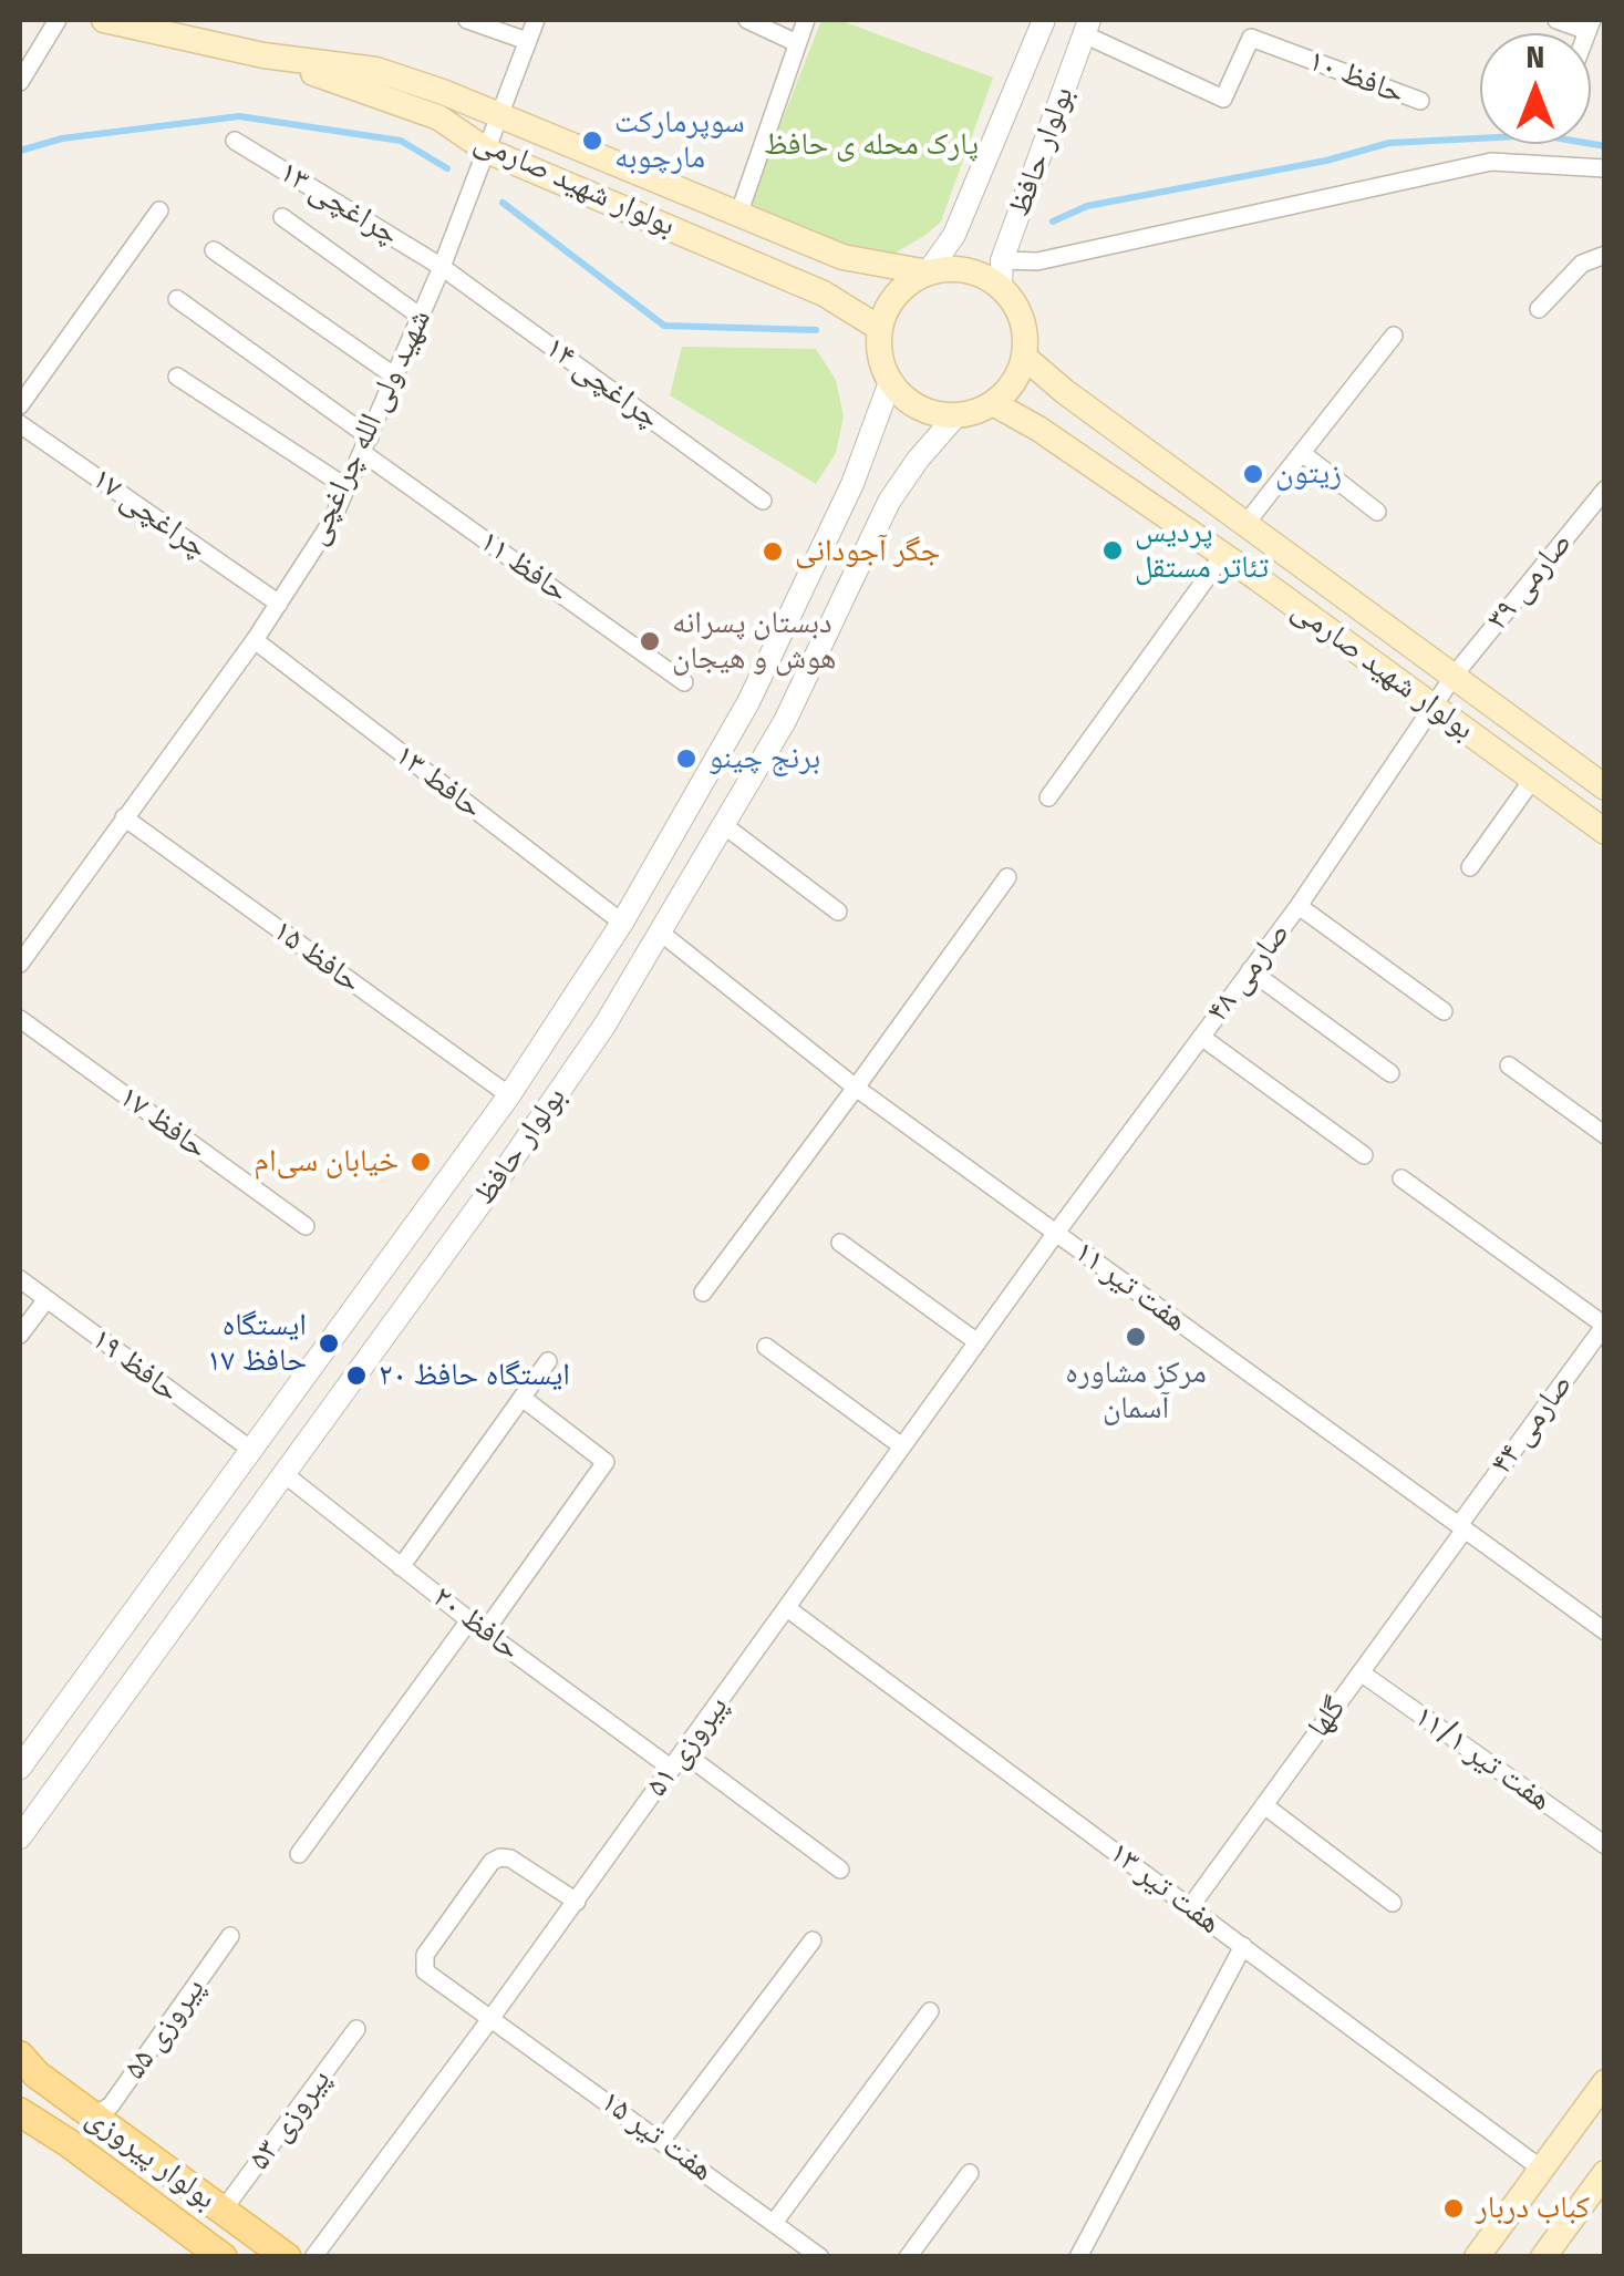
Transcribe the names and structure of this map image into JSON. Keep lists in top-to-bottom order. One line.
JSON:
{"streets":{"main road":["بولوار شهید صارمی","بولوار پیروزی"],"street":["حافظ ۱۰","بولوار حافظ","چراغچی ۱۳","چراغچی ۱۴","شهید ولی الله چراغچی","چراغچی ۱۷","حافظ ۱۱","صارمی ۳۹","حافط ۱۳","حافظ ۱۵","صارمی ۴۸","حافظ ۱۷","هفت تیر ۱۱","حافظ ۱۹","صارمی ۴۴","حافظ ۲۰","گلها","پیروزی ۵۱","هفت تیر ۱۱/۱","هفت تیر ۱۳","پیروزی ۵۵","پیروزی ۵۳","هفت تیر ۱۵"]},"crossings":[["حافظ ۱۰","بولوار حافظ"],["بولوار حافظ","بولوار شهید صارمی"],["بولوار حافظ","حافط ۱۳"],["بولوار حافظ","حافظ ۱۵"],["بولوار حافظ","هفت تیر ۱۱"],["بولوار حافظ","حافظ ۱۹"],["بولوار حافظ","حافظ ۲۰"],["بولوار شهید صارمی","شهید ولی الله چراغچی"],["بولوار شهید صارمی","صارمی ۳۹"],["بولوار شهید صارمی","صارمی ۴۸"],["چراغچی ۱۳","چراغچی ۱۴"],["چراغچی ۱۳","شهید ولی الله چراغچی"],["چراغچی ۱۴","شهید ولی الله چراغچی"],["شهید ولی الله چراغچی","چراغچی ۱۷"],["شهید ولی الله چراغچی","حافظ ۱۱"],["شهید ولی الله چراغچی","حافط ۱۳"],["شهید ولی الله چراغچی","حافظ ۱۵"],["صارمی ۳۹","صارمی ۴۸"],["صارمی ۴۸","هفت تیر ۱۱"],["صارمی ۴۸","پیروزی ۵۱"],["هفت تیر ۱۱","صارمی ۴۴"],["هفت تیر ۱۱","گلها"],["هفت تیر ۱۱","پیروزی ۵۱"],["صارمی ۴۴","گلها"],["حافظ ۲۰","پیروزی ۵۱"],["گلها","هفت تیر ۱۱/۱"],["گلها","هفت تیر ۱۳"],["پیروزی ۵۱","هفت تیر ۱۳"],["پیروزی ۵۱","هفت تیر ۱۵"],["پیروزی ۵۵","بولوار پیروزی"],["پیروزی ۵۳","بولوار پیروزی"]],"parks":["پارک محله ی حافظ"],"places":["سوپرمارکت مارچوبه","زیتون","پردیس تئاتر مستقل","جگر آجودانی","دبستان پسرانه هوش و هیجان","برنج چینو","خیابان سی‌ام","مرکز مشاوره آسمان","ایستگاه حافظ ۱۷","ایستگاه حافظ ۲۰","کباب دربار"],"north":"top"}
